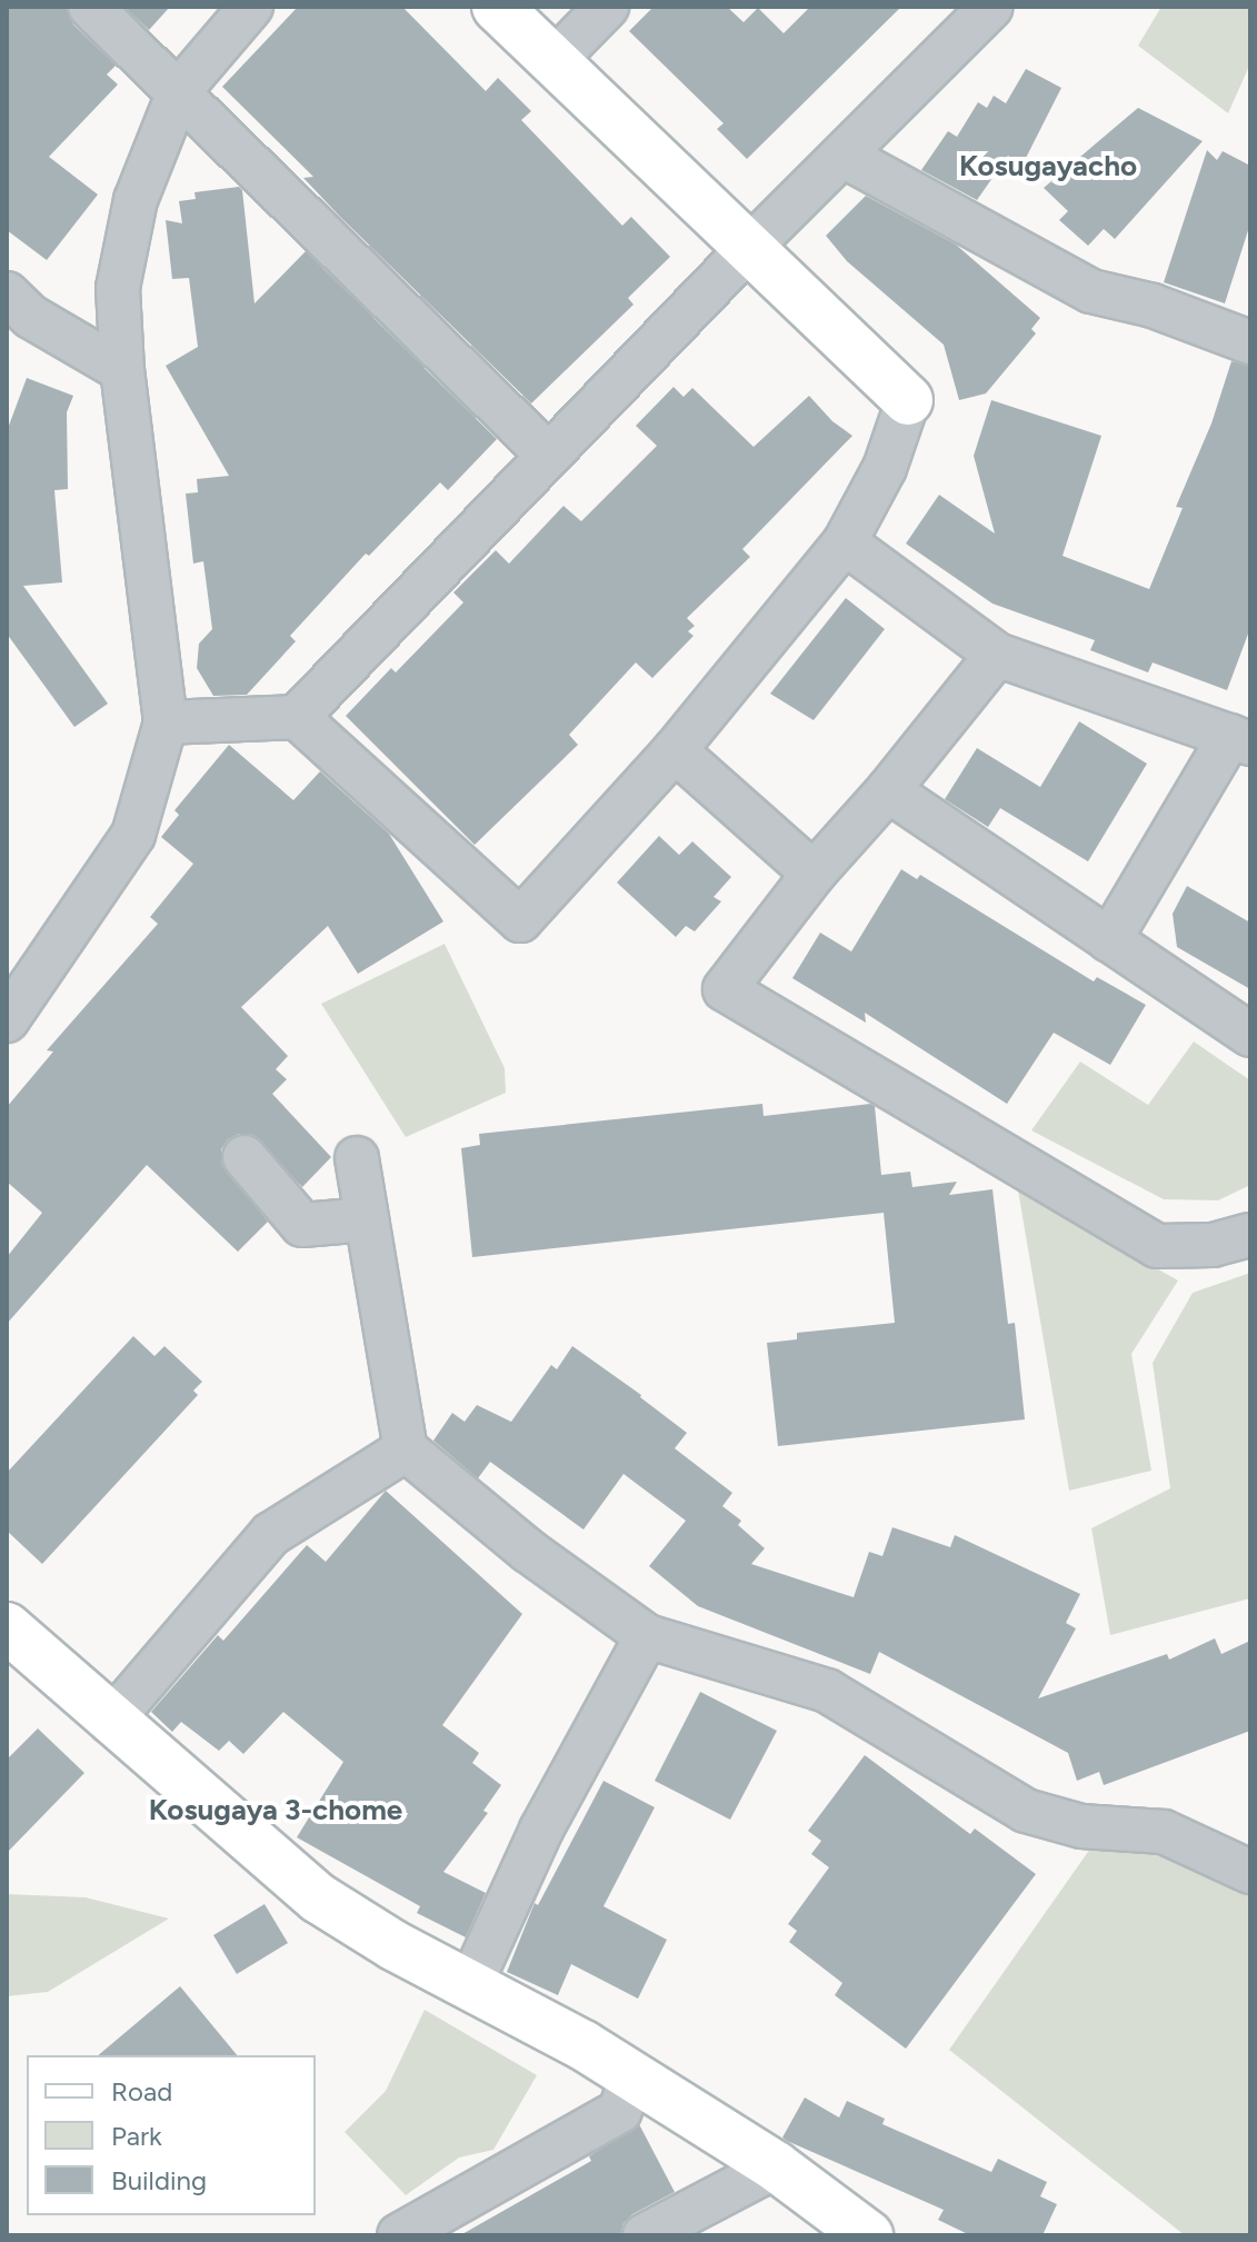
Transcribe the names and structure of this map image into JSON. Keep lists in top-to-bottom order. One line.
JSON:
{"districts":["Kosugayacho","Kosugaya 3-chome"],"legend":["Road","Park","Building"]}
